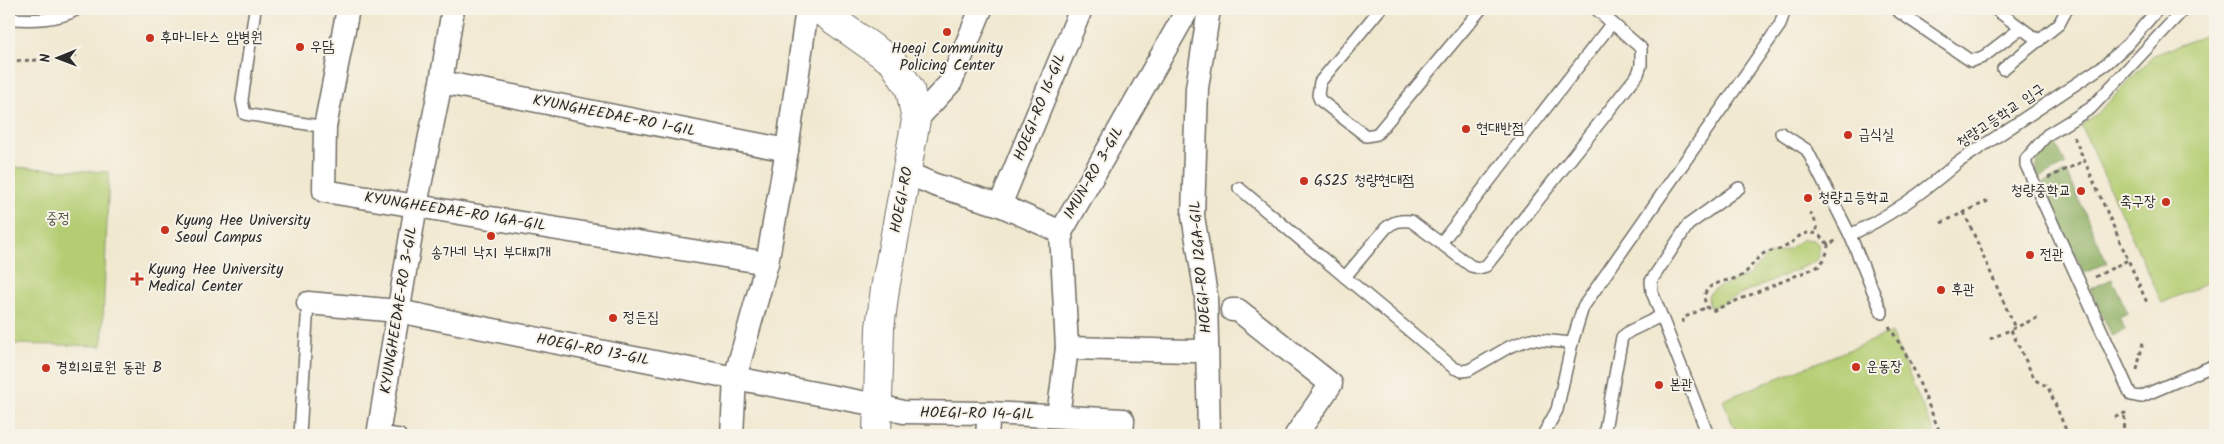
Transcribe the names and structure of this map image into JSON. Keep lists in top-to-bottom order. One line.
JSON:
{"streets":{"main road":["HOEGI-RO"],"street":["HOEGI-RO 16-GIL","KYUNGHEEDAE-RO 1-GIL","IMUN-RO 3-GIL","KYUNGHEEDAE-RO 1GA-GIL","HOEGI-RO 12GA-GIL","KYUNGHEEDAE-RO 3-GIL","HOEGI-RO 13-GIL","HOEGI-RO 14-GIL"],"lane":["청량고등학교 입구"]},"crossings":[["KYUNGHEEDAE-RO 1-GIL","KYUNGHEEDAE-RO 3-GIL"],["IMUN-RO 3-GIL","HOEGI-RO 14-GIL"],["HOEGI-RO","HOEGI-RO 13-GIL"],["HOEGI-RO","HOEGI-RO 14-GIL"],["KYUNGHEEDAE-RO 1GA-GIL","KYUNGHEEDAE-RO 3-GIL"],["KYUNGHEEDAE-RO 3-GIL","HOEGI-RO 13-GIL"],["HOEGI-RO 13-GIL","HOEGI-RO 14-GIL"]],"parks":["중정"],"places":{"other":["Hoegi Community Policing Center","후마니타스 암병원","우담","현대반점","급식실","GS25 청량현대점","청량중학교","청량고등학교","축구장","Kyung Hee University Seoul Campus","송가네 낙지 부대찌개","전관","후관","정든집","운동장","경희의료원 동관 B","본관"],"health":["Kyung Hee University Medical Center"]},"north":"left"}
